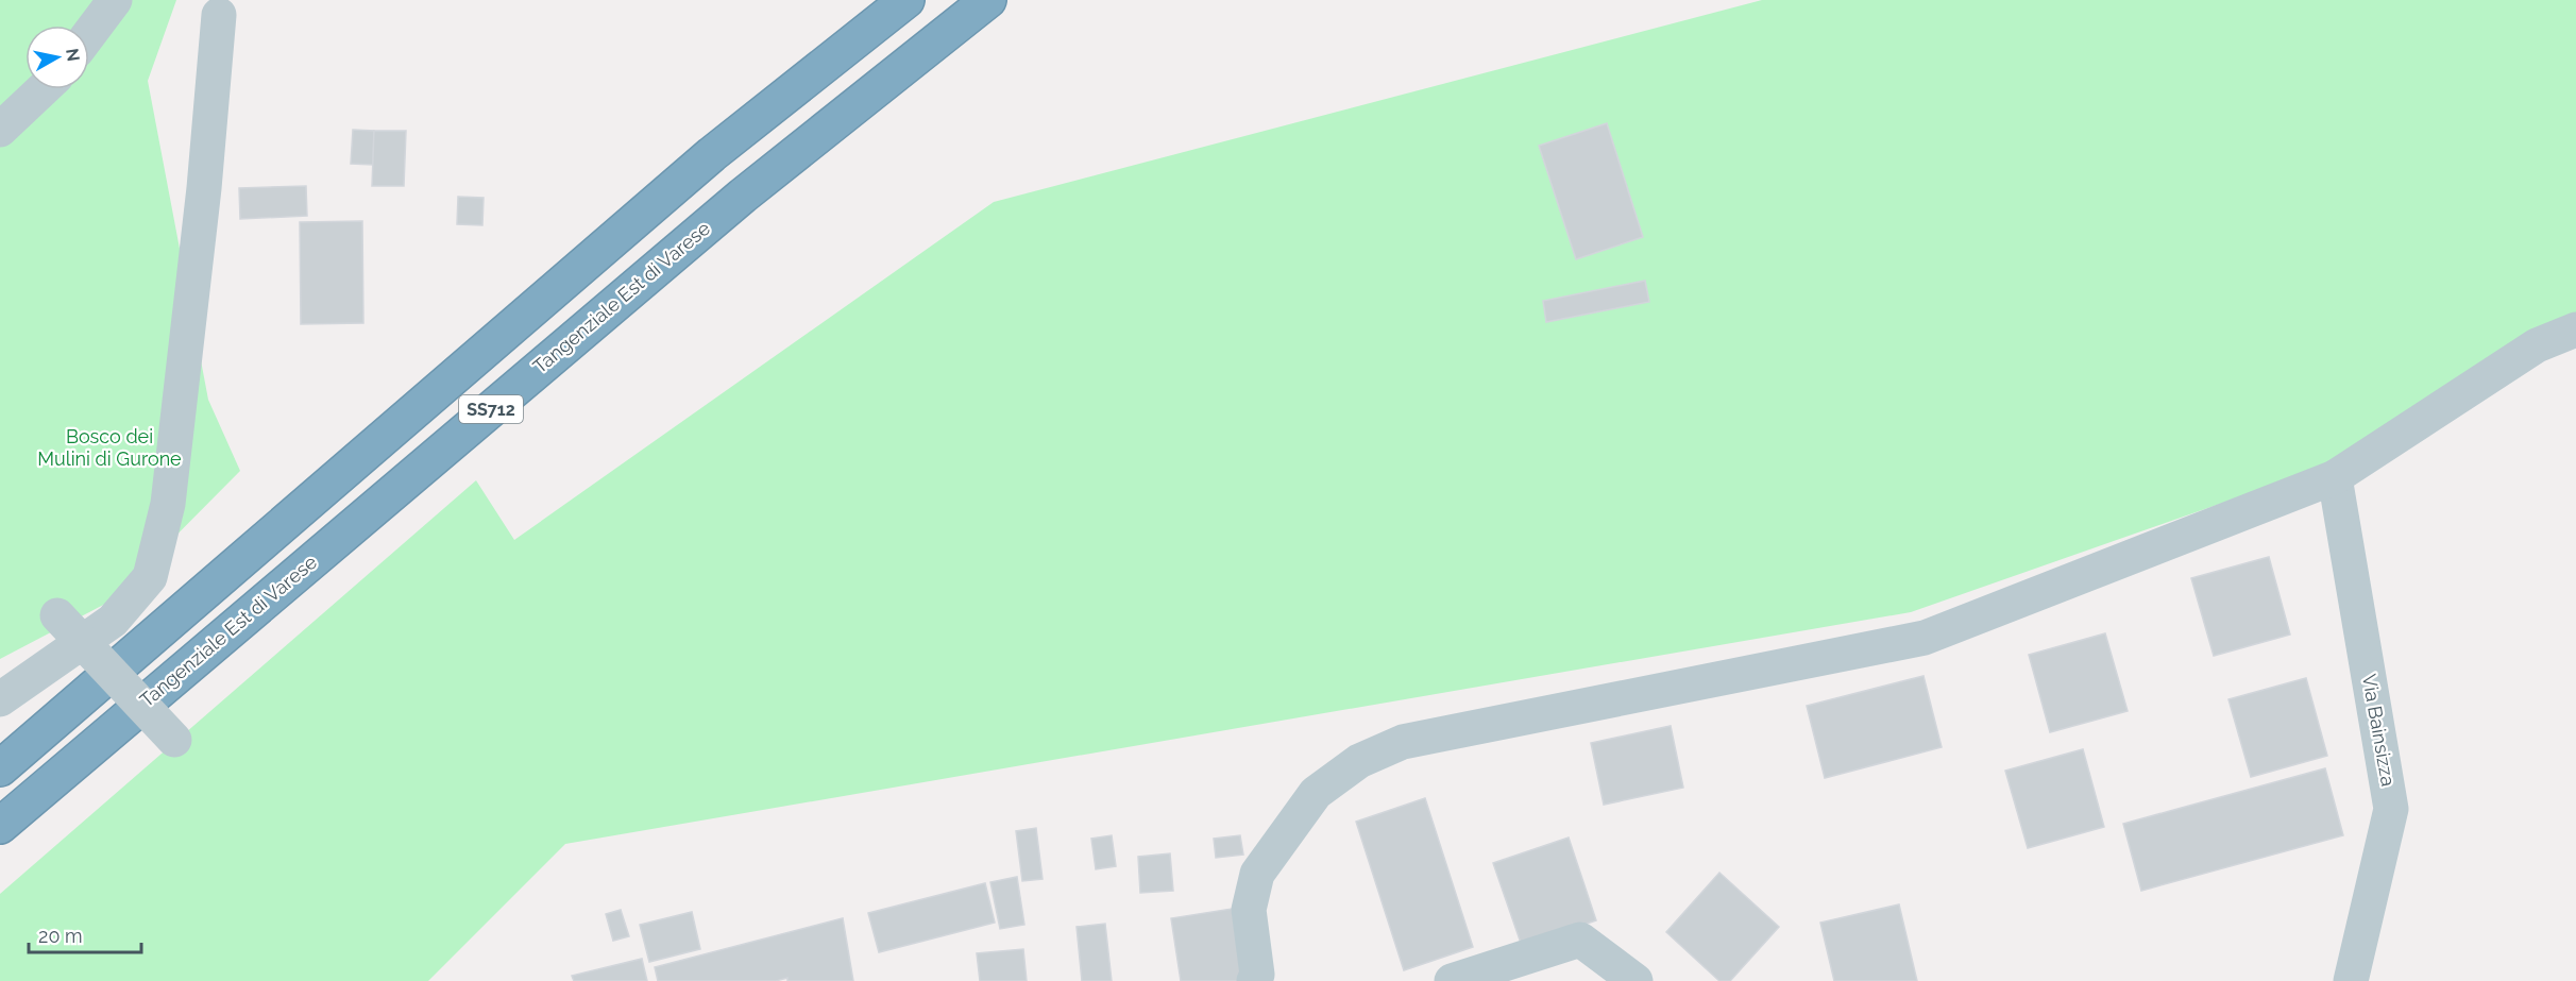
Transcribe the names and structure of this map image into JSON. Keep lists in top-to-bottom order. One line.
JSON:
{"streets":{"highway":["Tangenziale Est di Varese","SS712"],"street":["Via Bainsizza"]},"parks":["Bosco dei Mulini di Gurone"],"scale_bar":"20 m","north":"right"}
